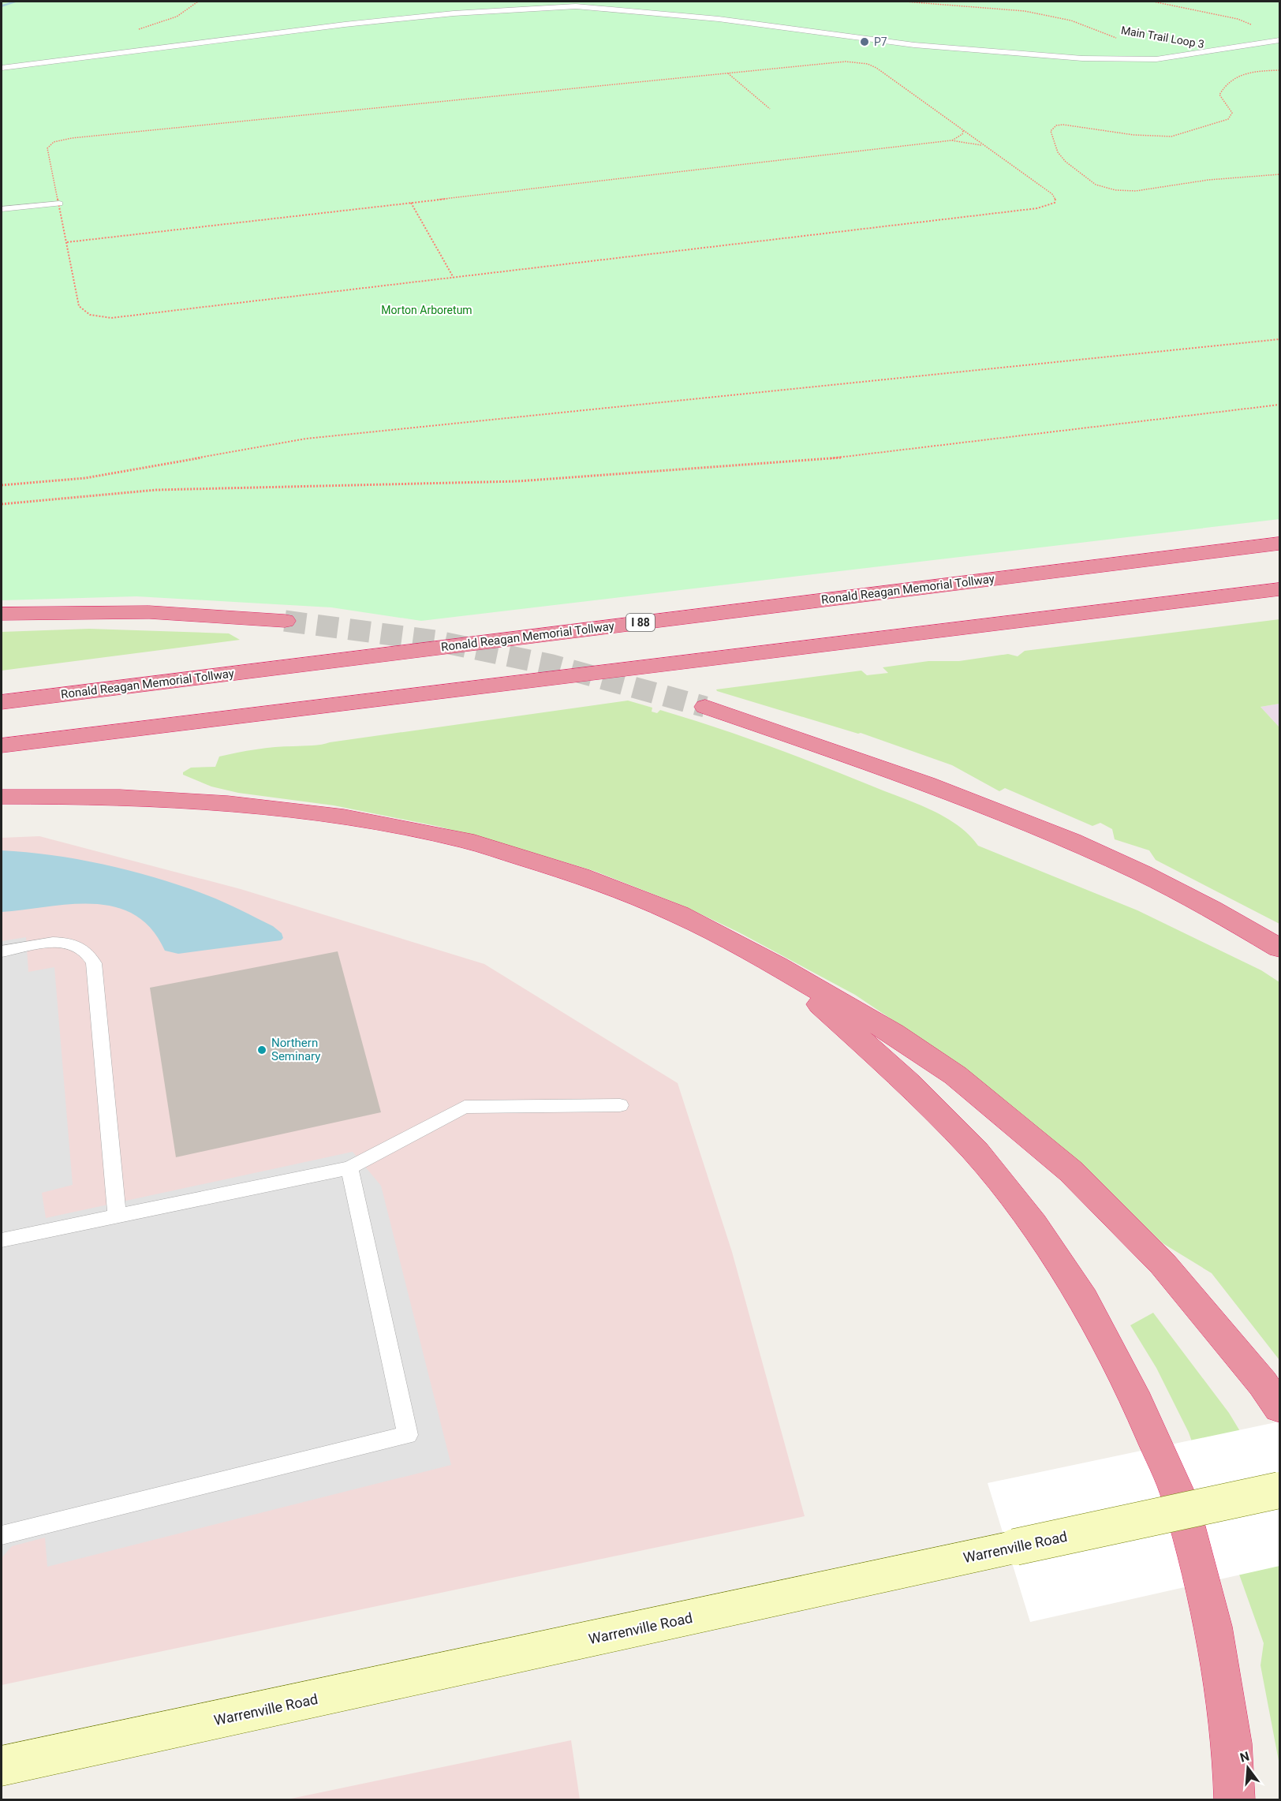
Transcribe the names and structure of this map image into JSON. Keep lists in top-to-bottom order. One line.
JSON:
{"streets":{"highway":["Ronald Reagan Memorial Tollway","I 88"],"main road":["Warrenville Road"],"path":["Main Trail Loop 3"]},"parks":["Morton Arboretum"],"places":["P7","Northern Seminary"],"north":"top"}
